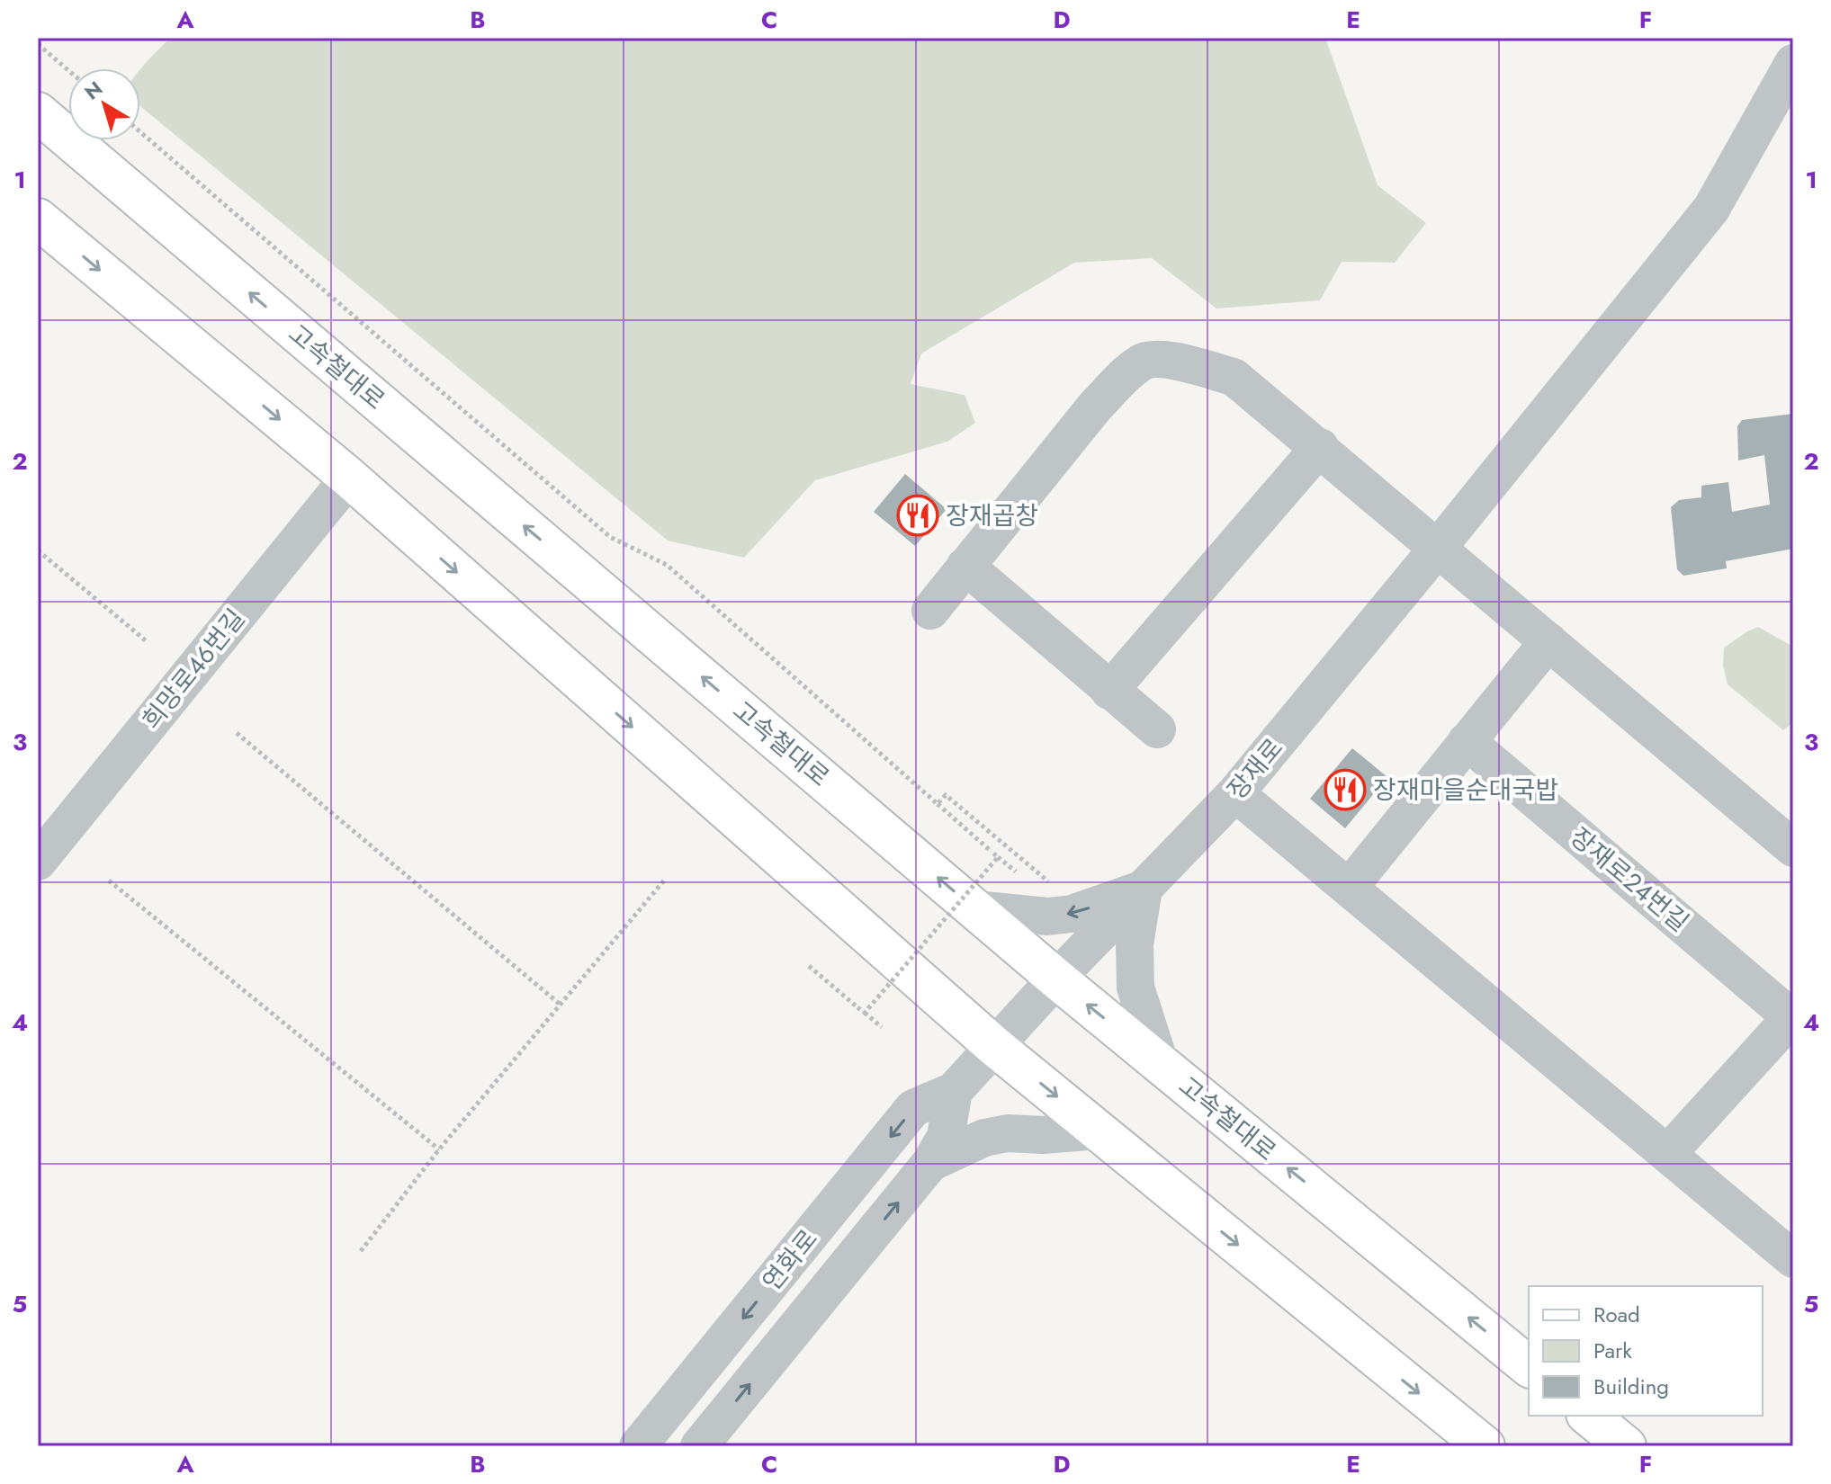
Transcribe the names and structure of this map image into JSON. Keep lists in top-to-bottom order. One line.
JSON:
{"streets":{"main road":["고속철대로"],"street":["희망로46번길","장재로","장재로24번길","연화로"]},"crossings":[["고속철대로","장재로"],["고속철대로","연화로"],["장재로","연화로"]],"places":{"restaurant":["장재곱창","장재마을순대국밥"]},"legend":["Road","Park","Building"],"north":"top left","grid":{"columns":["A","B","C","D","E","F"],"rows":["1","2","3","4","5"]}}
